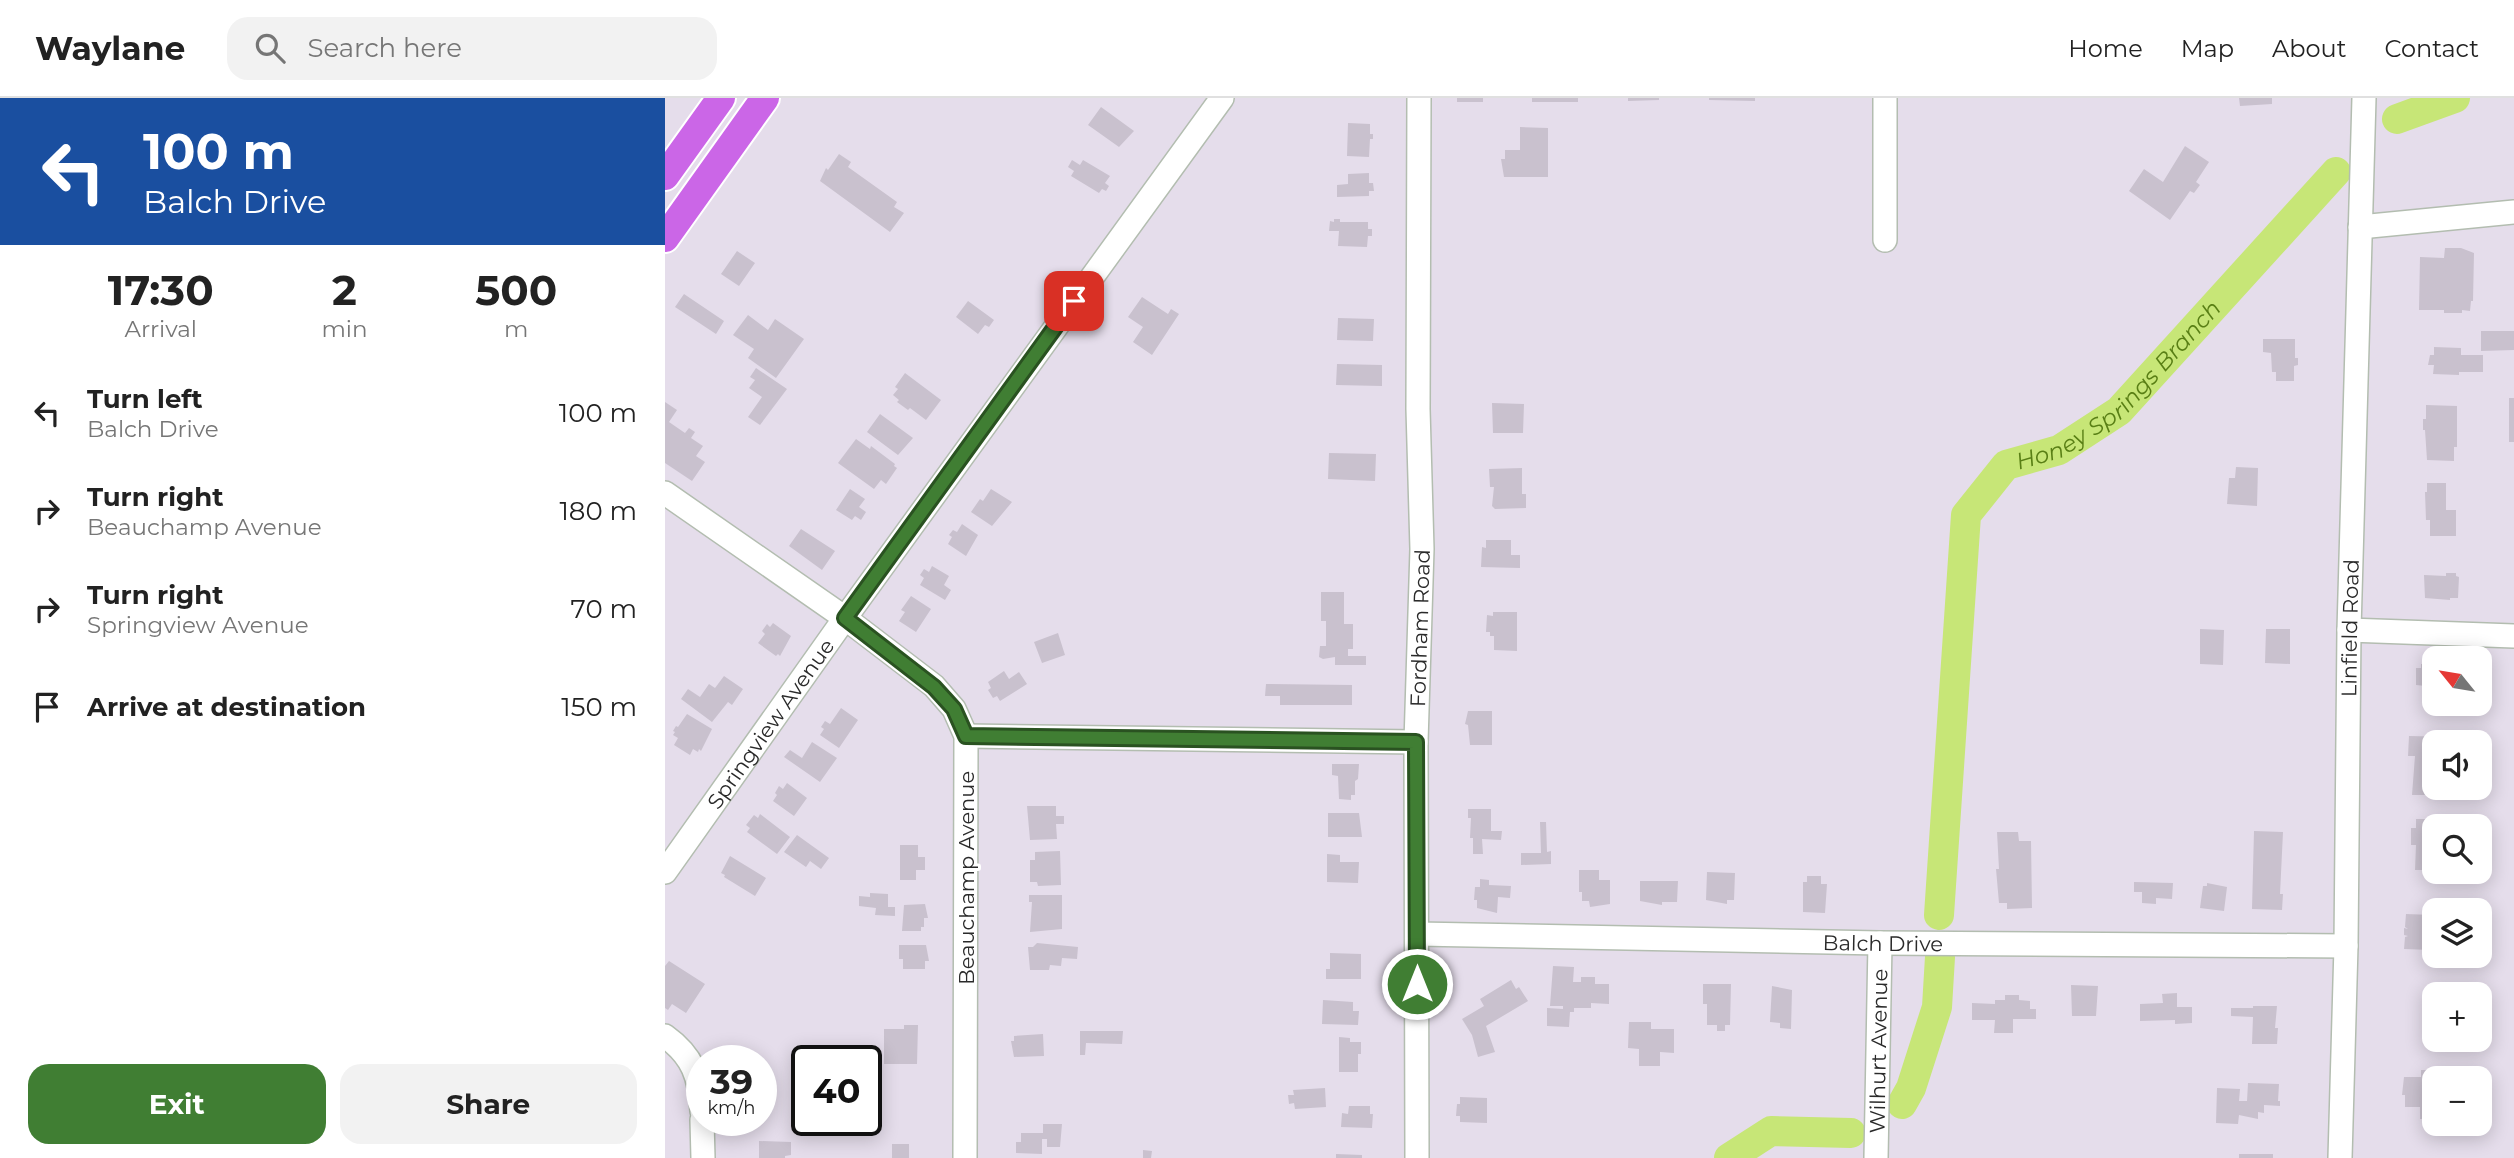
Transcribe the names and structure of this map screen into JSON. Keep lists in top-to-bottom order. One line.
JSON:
{"streets":{"street":["Fordham Road","Linfield Road","Springview Avenue","Beauchamp Avenue","Balch Drive","Wilhurt Avenue"]},"crossings":[["Fordham Road","Balch Drive"],["Linfield Road","Balch Drive"],["Springview Avenue","Beauchamp Avenue"],["Balch Drive","Wilhurt Avenue"]],"water":["Honey Springs Branch"],"north":"top left","page":{"header":"Waylane","search":"Search here","nav":["Home","Map","About","Contact"],"turn":["100 m","Balch Drive"],"eta":["17:30","Arrival","2","min","500","m"],"list":[{"name":"Turn left","note":"Balch Drive","value":"100 m"},{"name":"Turn right","note":"Beauchamp Avenue","value":"180 m"},{"name":"Turn right","note":"Springview Avenue","value":"70 m"},{"name":"Arrive at destination","value":"150 m"}],"map_buttons":["+","−"],"speed":"39 km/h","limit":"40","buttons":["Exit","Share"]}}
